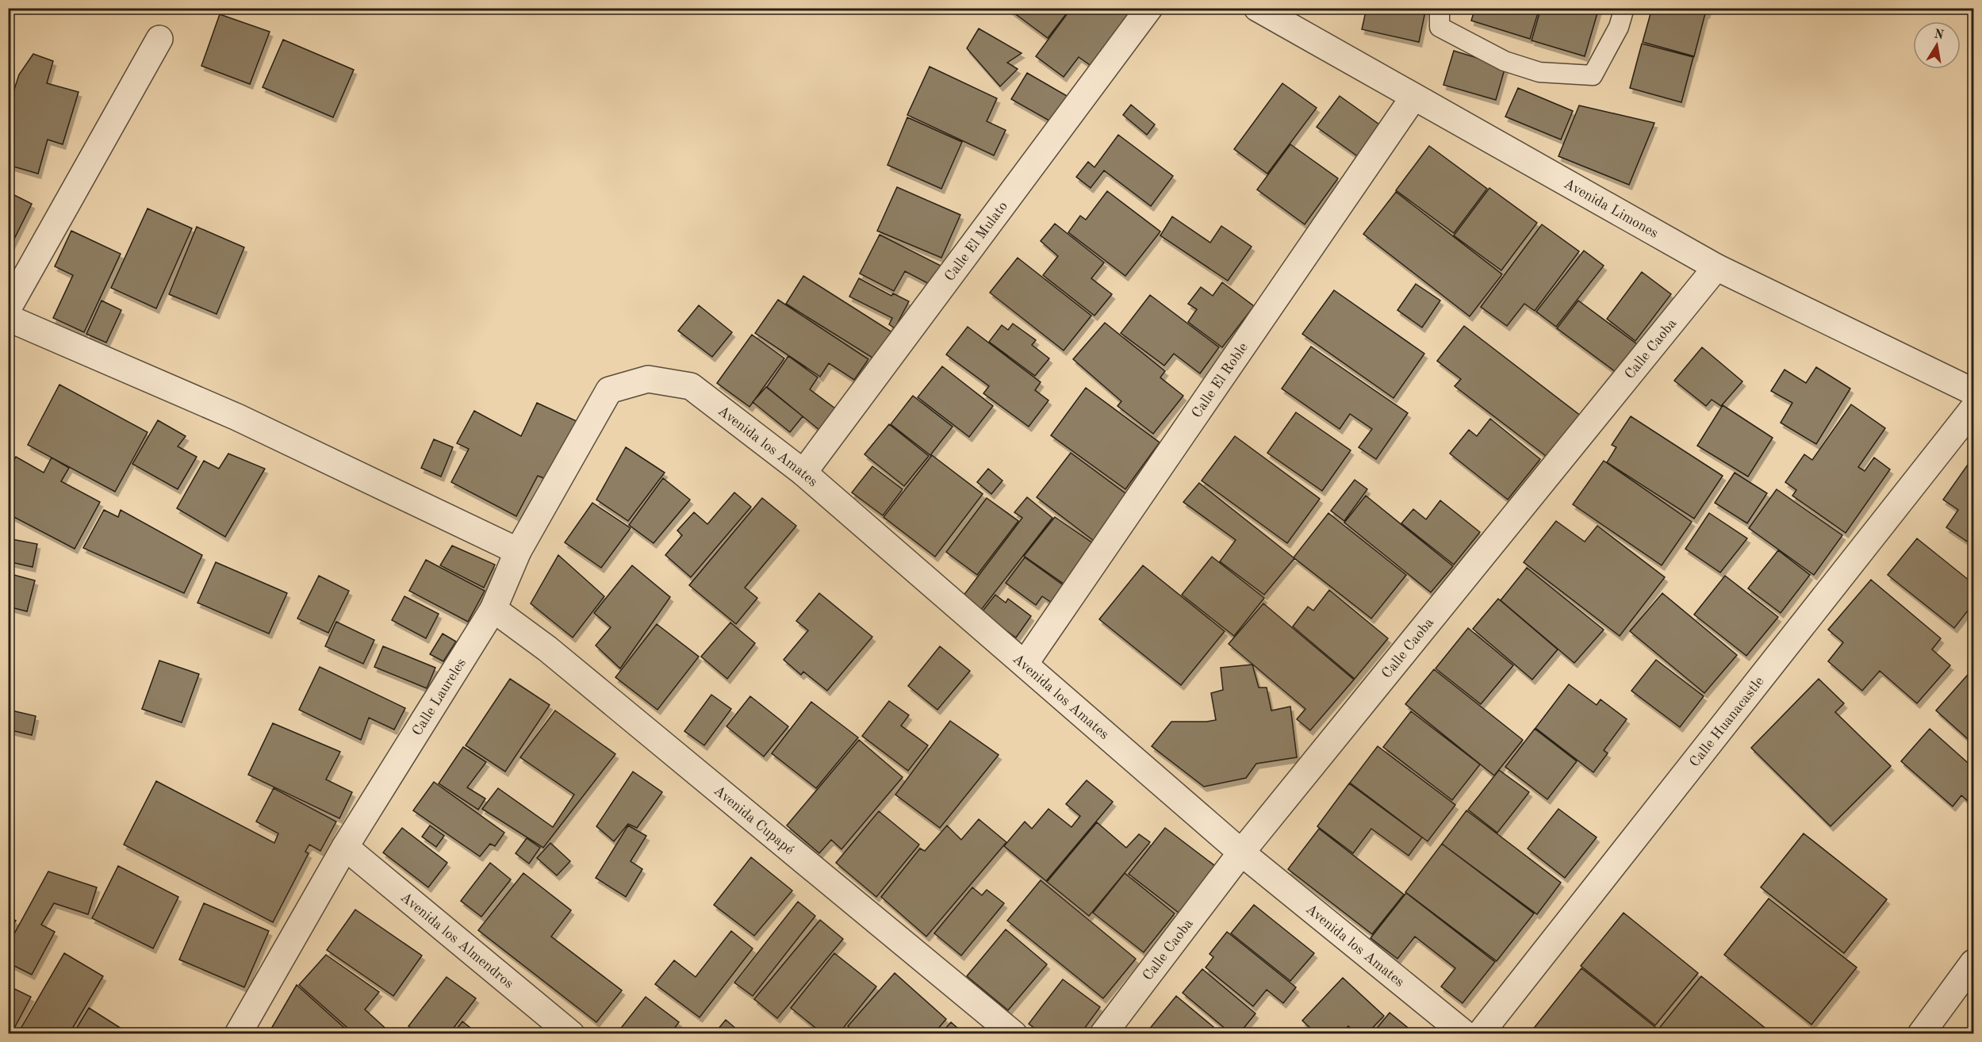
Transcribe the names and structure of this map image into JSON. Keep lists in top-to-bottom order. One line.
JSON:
{"streets":{"street":["Avenida Limones","Calle El Mulato","Calle Caoba","Calle El Roble","Avenida los Amates","Calle Laureles","Calle Huanacastle","Avenida Cupapé","Avenida los Almendros"]},"crossings":[["Avenida Limones","Calle Caoba"],["Avenida Limones","Calle El Roble"],["Calle El Mulato","Avenida los Amates"],["Calle Caoba","Avenida los Amates"],["Calle El Roble","Avenida los Amates"],["Avenida los Amates","Calle Laureles"],["Calle Laureles","Avenida Cupapé"],["Calle Laureles","Avenida los Almendros"]],"north":"top"}
